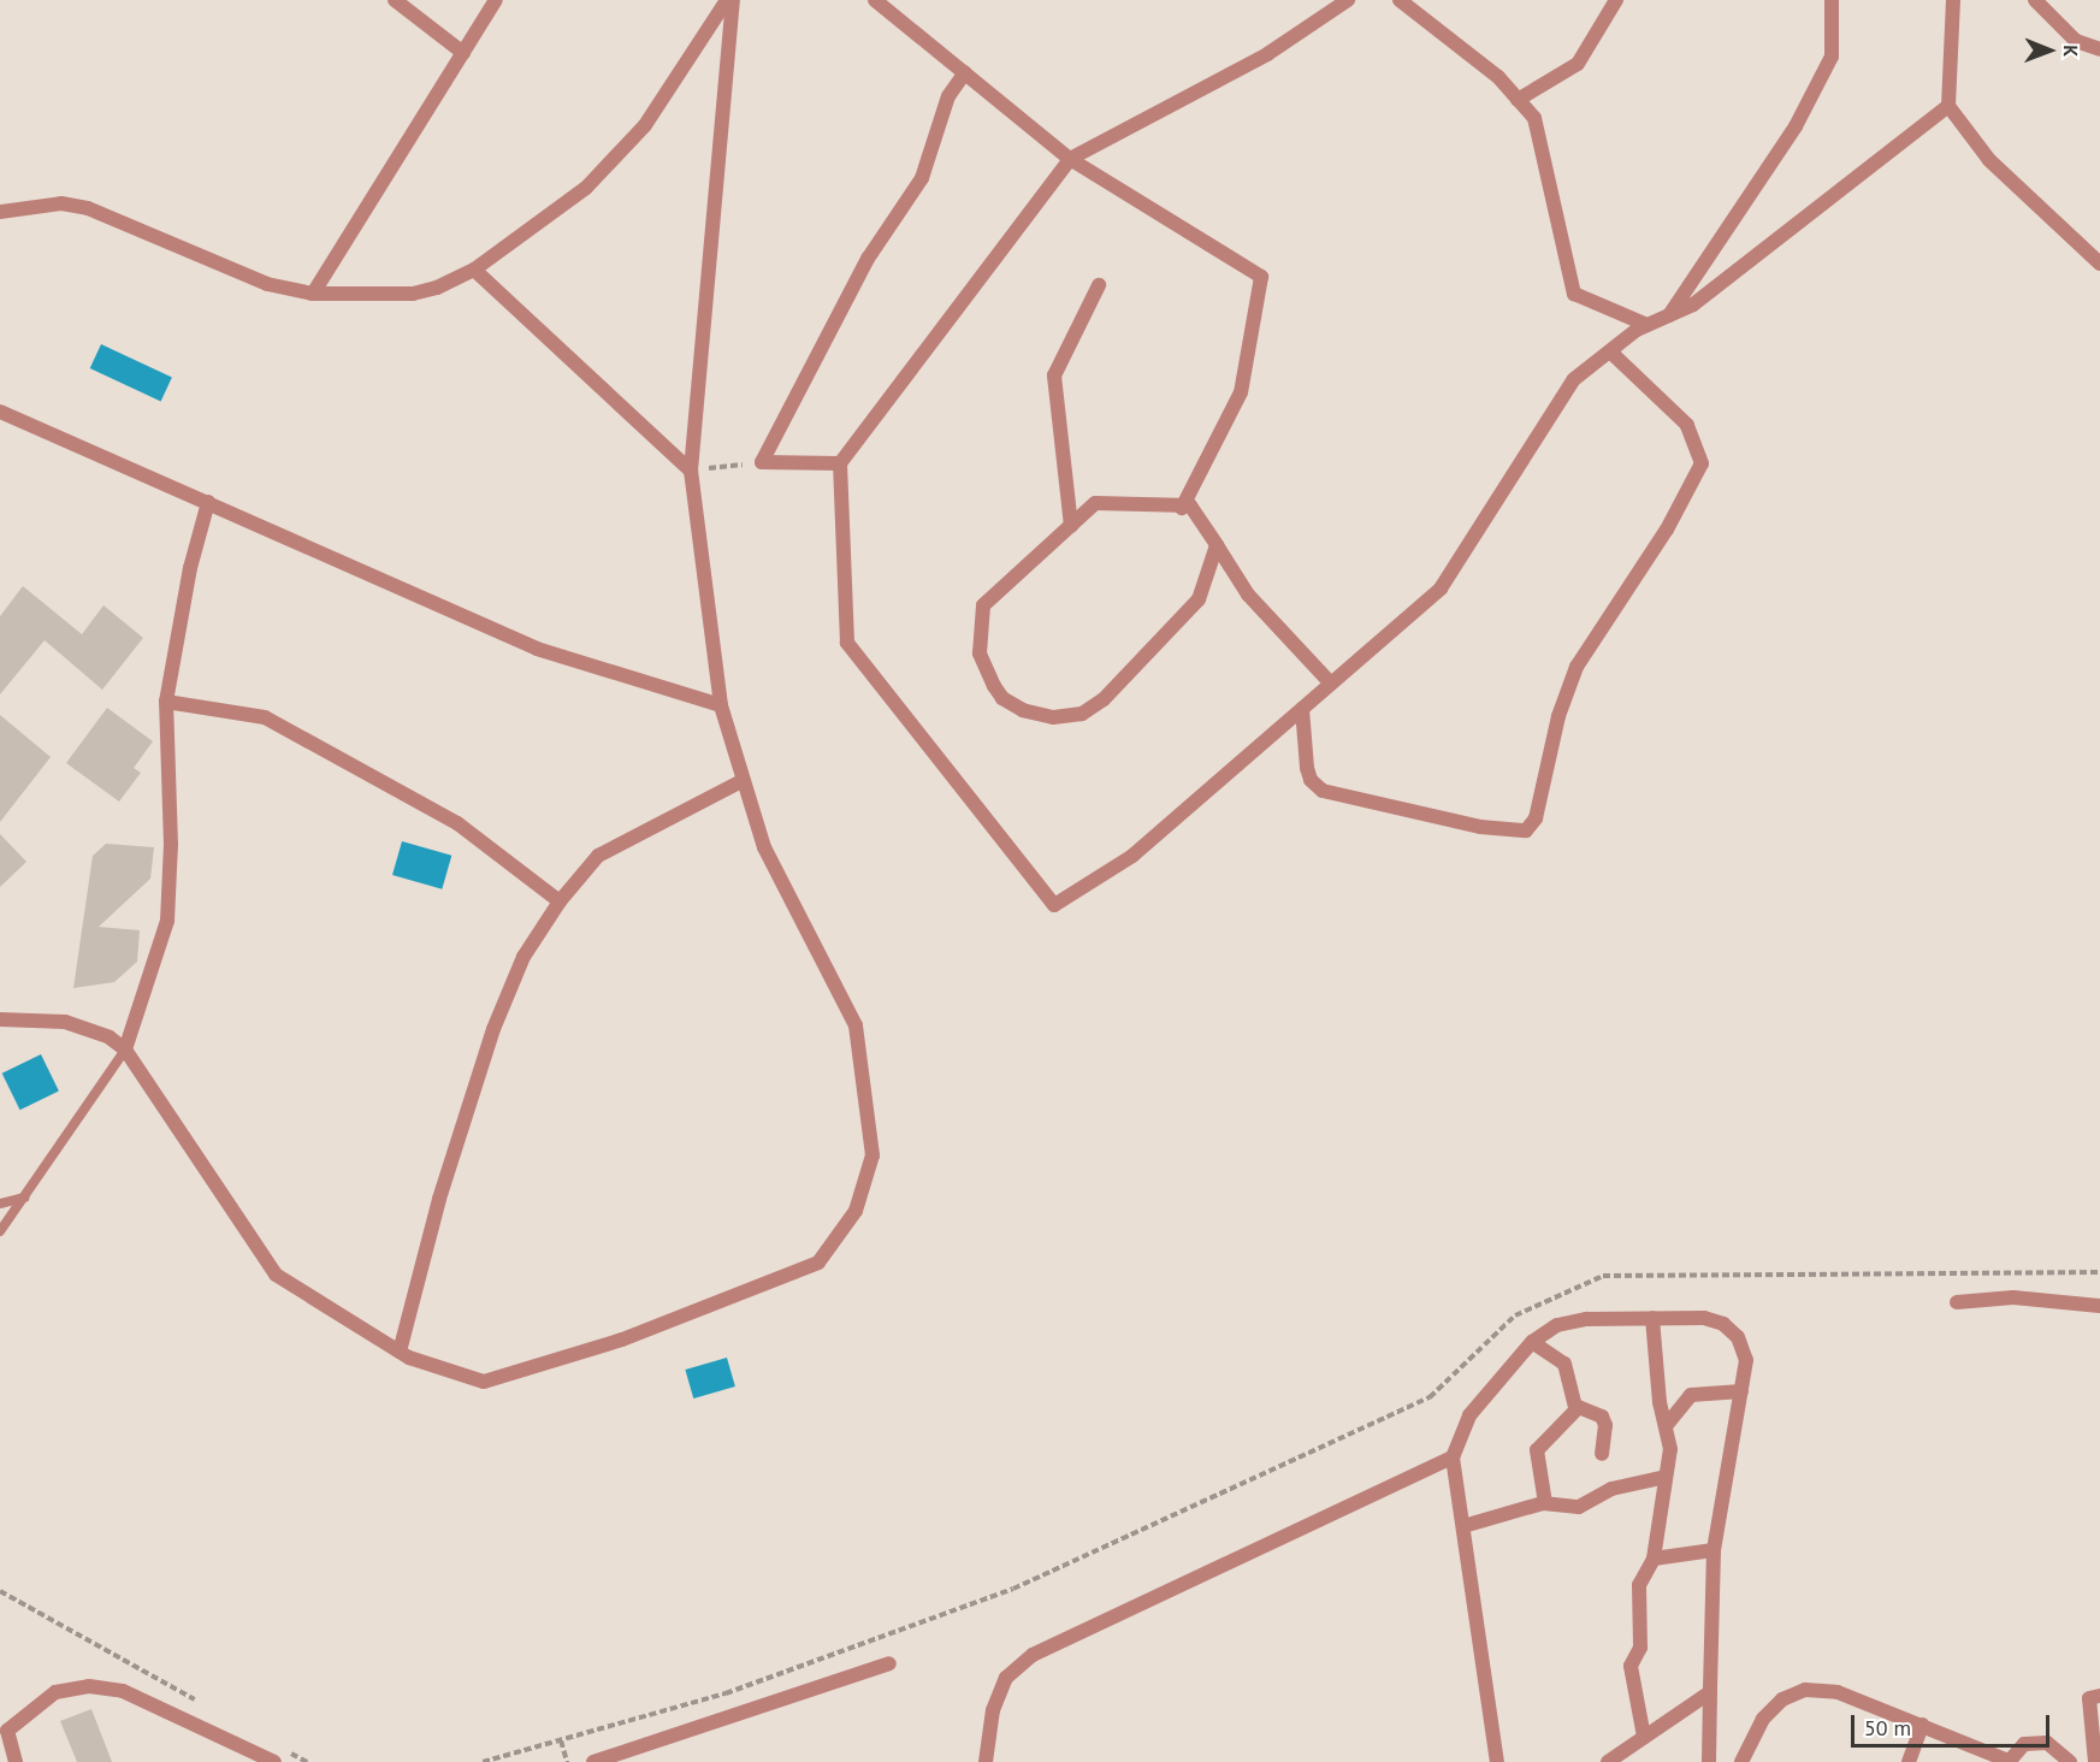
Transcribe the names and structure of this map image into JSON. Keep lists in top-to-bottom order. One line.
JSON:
{"scale_bar":"50 m","north":"right"}
